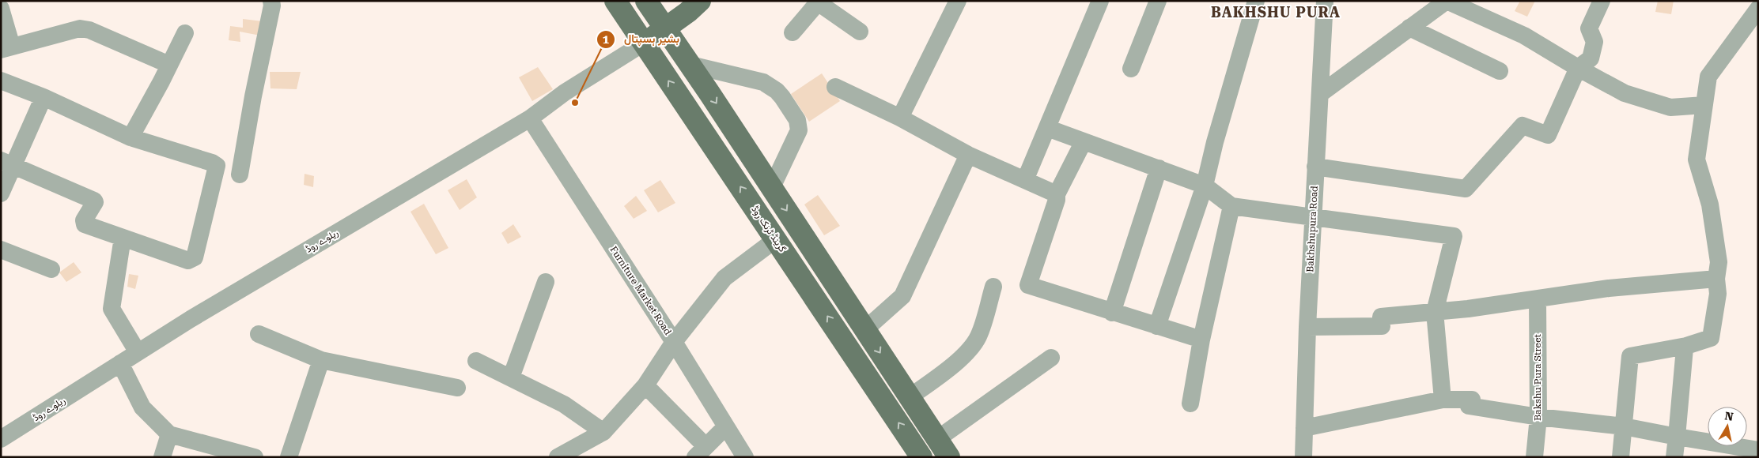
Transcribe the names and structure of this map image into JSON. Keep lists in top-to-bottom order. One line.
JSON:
{"streets":{"main road":["گرینڈ ٹرنک روڈ"],"street":["Bakhshupura Road","ریلوے روڈ","Furniture Market Road","Bakshu Pura Street"]},"crossings":[["گرینڈ ٹرنک روڈ","ریلوے روڈ"],["ریلوے روڈ","Furniture Market Road"]],"districts":["BAKHSHU PURA"],"places":["بشیر ہسپتال"],"north":"top"}
